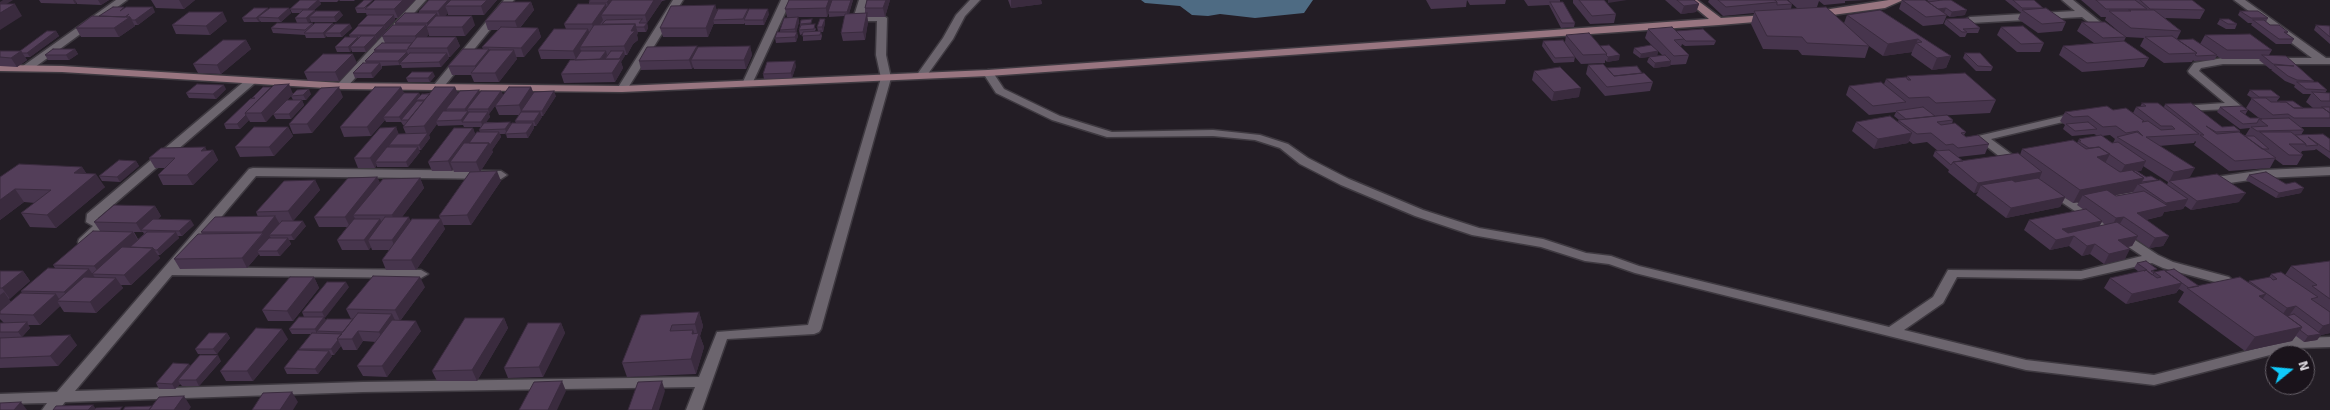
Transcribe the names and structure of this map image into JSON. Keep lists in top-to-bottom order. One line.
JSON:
{"north":"right"}
